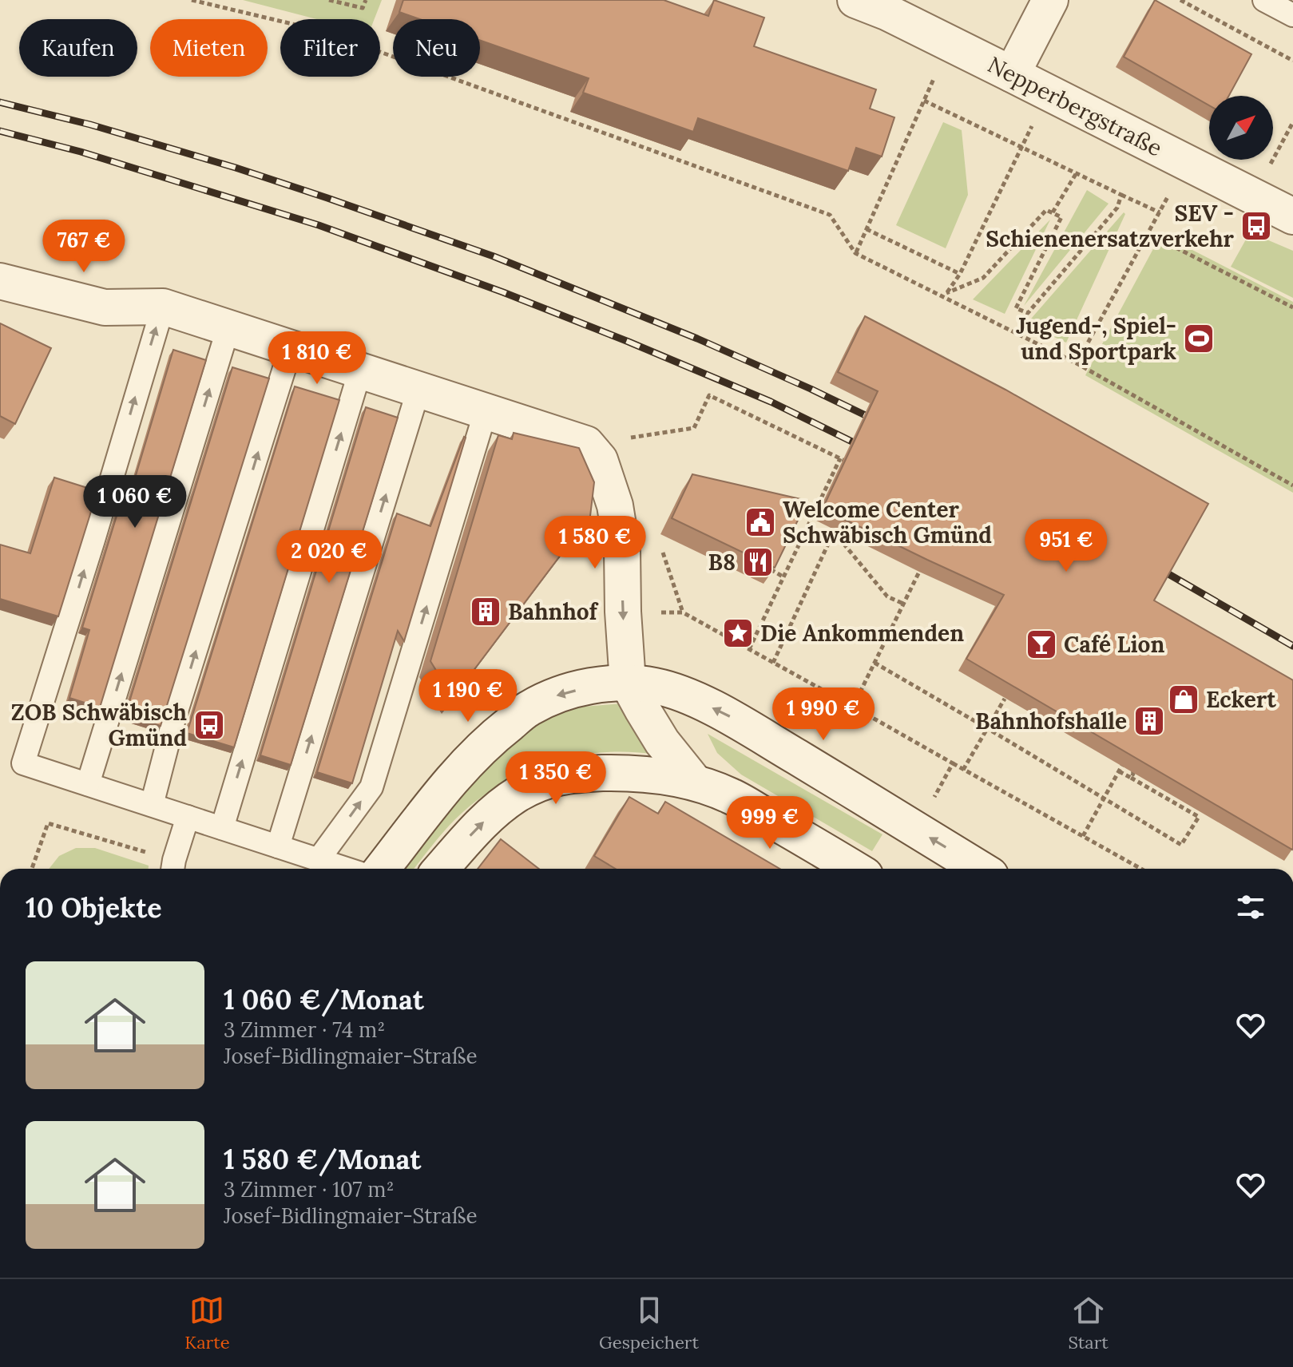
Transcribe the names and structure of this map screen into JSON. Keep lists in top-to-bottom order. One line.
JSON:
{"streets":{"street":["Nepperbergstraße"]},"places":{"bus stop":["SEV - Schienenersatzverkehr","ZOB Schwäbisch Gmünd"],"sports":["Jugend-, Spiel- und Sportpark"],"public building":["Welcome Center Schwäbisch Gmünd"],"restaurant":["B8"],"building":["Bahnhof","Bahnhofshalle"],"place":["Die Ankommenden"],"bar":["Café Lion"],"shop":["Eckert"]},"north":"top right","page":{"chip":["Kaufen","Mieten","Filter","Neu"],"price":["767 €","1 810 €","1 060 €","1 580 €","951 €","2 020 €","1 190 €","1 990 €","1 350 €","999 €"],"heading":"10 Objekte","list":[{"name":"1 060 €/Monat","note":"3 Zimmer · 74 m² · Josef-Bidlingmaier-Straße"},{"name":"1 580 €/Monat","note":"3 Zimmer · 107 m² · Josef-Bidlingmaier-Straße"}],"tabs":["Karte","Gespeichert","Start"]}}
